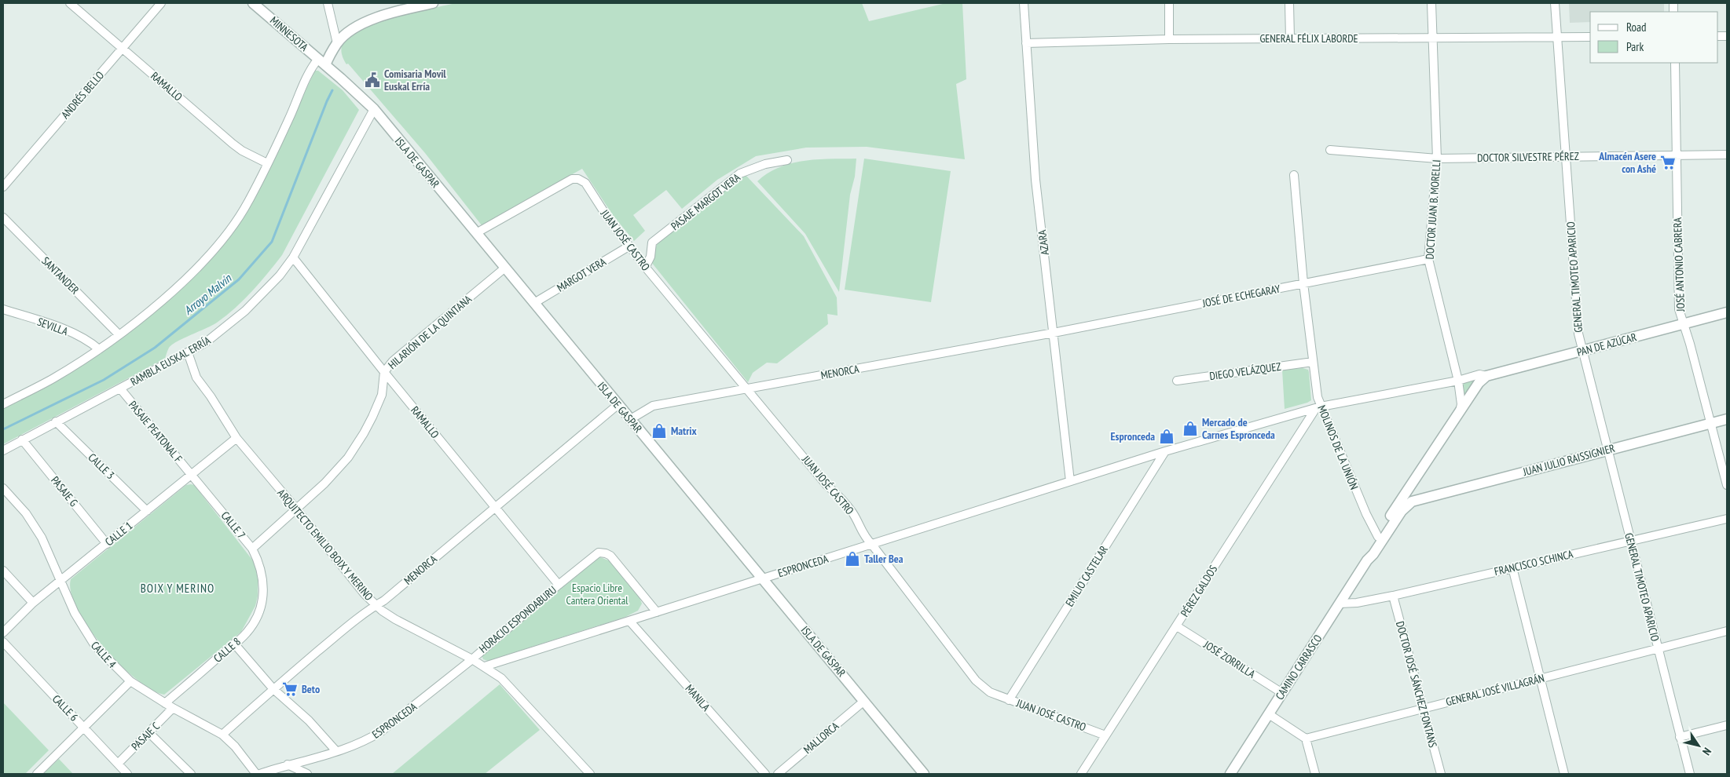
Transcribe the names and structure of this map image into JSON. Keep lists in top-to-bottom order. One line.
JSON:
{"streets":{"street":["MINNESOTA","GENERAL FÉLIX LABORDE","RAMALLO","ANDRÉS BELLO","DOCTOR SILVESTRE PÉREZ","ISLA DE GASPAR","PASAJE MARGOT VERA","DOCTOR JUAN B. MORELLI","JUAN JOSÉ CASTRO","AZARA","JOSÉ ANTONIO CABRERA","MARGOT VERA","SANTANDER","GENERAL TIMOTEO APARICIO","JOSÉ DE ECHEGARAY","SEVILLA","HILARIÓN DE LA QUINTANA","PAN DE AZÚCAR","RAMBLA EUSKAL ERRÍA","DIEGO VELÁZQUEZ","MENORCA","PASAJE PEATONAL F","MOLINOS DE LA UNIÓN","JUAN JULIO RAISSIGNIER","CALLE 3","PASAJE G","CALLE 7","CALLE 1","ARQUITECTO EMILIO BOIX Y MERINO","FRANCISCO SCHINCA","ESPRONCEDA","EMILIO CASTELAR","PÉREZ GALDOS","HORACIO ESPONDABURU","CALLE 8","CALLE 4","JOSÉ ZORRILLA","CAMINO CARRASCO","DOCTOR JOSÉ SÁNCHEZ FONTANS","GENERAL JOSÉ VILLAGRÁN","MANILA","CALLE 6","PASAJE C","MALLORCA"]},"crossings":[["MINNESOTA","ISLA DE GASPAR"],["GENERAL FÉLIX LABORDE","DOCTOR JUAN B. MORELLI"],["GENERAL FÉLIX LABORDE","AZARA"],["GENERAL FÉLIX LABORDE","GENERAL TIMOTEO APARICIO"],["RAMALLO","ANDRÉS BELLO"],["RAMALLO","HILARIÓN DE LA QUINTANA"],["RAMALLO","RAMBLA EUSKAL ERRÍA"],["RAMALLO","MENORCA"],["RAMALLO","HORACIO ESPONDABURU"],["DOCTOR SILVESTRE PÉREZ","DOCTOR JUAN B. MORELLI"],["DOCTOR SILVESTRE PÉREZ","JOSÉ ANTONIO CABRERA"],["DOCTOR SILVESTRE PÉREZ","GENERAL TIMOTEO APARICIO"],["ISLA DE GASPAR","JUAN JOSÉ CASTRO"],["ISLA DE GASPAR","MARGOT VERA"],["ISLA DE GASPAR","HILARIÓN DE LA QUINTANA"],["ISLA DE GASPAR","RAMBLA EUSKAL ERRÍA"],["ISLA DE GASPAR","MENORCA"],["ISLA DE GASPAR","ESPRONCEDA"],["ISLA DE GASPAR","MALLORCA"],["PASAJE MARGOT VERA","JUAN JOSÉ CASTRO"],["DOCTOR JUAN B. MORELLI","JOSÉ DE ECHEGARAY"],["DOCTOR JUAN B. MORELLI","ESPRONCEDA"],["DOCTOR JUAN B. MORELLI","CAMINO CARRASCO"],["JUAN JOSÉ CASTRO","MARGOT VERA"],["JUAN JOSÉ CASTRO","MENORCA"],["JUAN JOSÉ CASTRO","ESPRONCEDA"],["JUAN JOSÉ CASTRO","EMILIO CASTELAR"],["JUAN JOSÉ CASTRO","PÉREZ GALDOS"],["AZARA","JOSÉ DE ECHEGARAY"],["AZARA","MENORCA"],["AZARA","ESPRONCEDA"],["JOSÉ ANTONIO CABRERA","PAN DE AZÚCAR"],["JOSÉ ANTONIO CABRERA","JUAN JULIO RAISSIGNIER"],["GENERAL TIMOTEO APARICIO","PAN DE AZÚCAR"],["GENERAL TIMOTEO APARICIO","JUAN JULIO RAISSIGNIER"],["GENERAL TIMOTEO APARICIO","FRANCISCO SCHINCA"],["GENERAL TIMOTEO APARICIO","GENERAL JOSÉ VILLAGRÁN"],["JOSÉ DE ECHEGARAY","MENORCA"],["JOSÉ DE ECHEGARAY","MOLINOS DE LA UNIÓN"],["HILARIÓN DE LA QUINTANA","CALLE 7"],["HILARIÓN DE LA QUINTANA","ARQUITECTO EMILIO BOIX Y MERINO"],["PAN DE AZÚCAR","ESPRONCEDA"],["PAN DE AZÚCAR","CAMINO CARRASCO"],["RAMBLA EUSKAL ERRÍA","PASAJE PEATONAL F"],["RAMBLA EUSKAL ERRÍA","CALLE 3"],["RAMBLA EUSKAL ERRÍA","PASAJE G"],["RAMBLA EUSKAL ERRÍA","ARQUITECTO EMILIO BOIX Y MERINO"],["DIEGO VELÁZQUEZ","MOLINOS DE LA UNIÓN"],["MENORCA","ARQUITECTO EMILIO BOIX Y MERINO"],["MENORCA","CALLE 4"],["PASAJE PEATONAL F","CALLE 7"],["PASAJE PEATONAL F","CALLE 1"],["MOLINOS DE LA UNIÓN","ESPRONCEDA"],["MOLINOS DE LA UNIÓN","PÉREZ GALDOS"],["MOLINOS DE LA UNIÓN","CAMINO CARRASCO"],["JUAN JULIO RAISSIGNIER","CAMINO CARRASCO"],["CALLE 3","CALLE 1"],["PASAJE G","CALLE 1"],["CALLE 7","CALLE 1"],["CALLE 7","CALLE 8"],["CALLE 1","ARQUITECTO EMILIO BOIX Y MERINO"],["CALLE 1","CALLE 4"],["ARQUITECTO EMILIO BOIX Y MERINO","ESPRONCEDA"],["ARQUITECTO EMILIO BOIX Y MERINO","HORACIO ESPONDABURU"],["FRANCISCO SCHINCA","CAMINO CARRASCO"],["FRANCISCO SCHINCA","DOCTOR JOSÉ SÁNCHEZ FONTANS"],["ESPRONCEDA","EMILIO CASTELAR"],["ESPRONCEDA","PÉREZ GALDOS"],["ESPRONCEDA","HORACIO ESPONDABURU"],["ESPRONCEDA","CAMINO CARRASCO"],["ESPRONCEDA","MANILA"],["PÉREZ GALDOS","JOSÉ ZORRILLA"],["CALLE 8","CALLE 4"],["CALLE 4","PASAJE C"],["JOSÉ ZORRILLA","CAMINO CARRASCO"],["DOCTOR JOSÉ SÁNCHEZ FONTANS","GENERAL JOSÉ VILLAGRÁN"],["CALLE 6","PASAJE C"]],"districts":["BOIX Y MERINO"],"water":["Arroyo Malvín"],"parks":["Espacio Libre Cantera Oriental"],"places":{"public building":["Comisaria Movil Euskal Erría"],"supermarket":["Almacén Asere con Ashé","Beto"],"shop":["Mercado de Carnes Espronceda","Matrix","Espronceda","Taller Bea"]},"legend":["Road","Park"],"north":"bottom right"}
